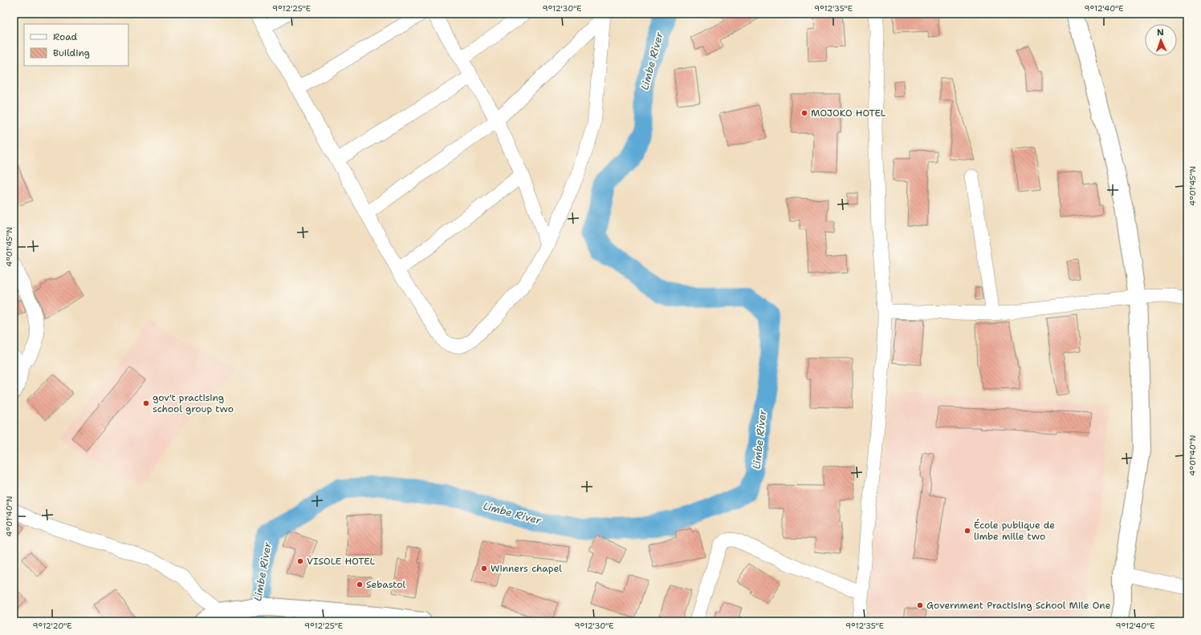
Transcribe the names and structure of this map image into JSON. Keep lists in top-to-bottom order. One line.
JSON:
{"water":["Limbe River"],"places":["MOJOKO HOTEL","gov't practising school group two","École publique de limbe mille two","VISOLE HOTEL","Winners chapel","Sebastol","Government Practising School Mile One"],"legend":["Road","Building"],"north":"top","coordinates":["9°12'25\"E","9°12'30\"E","9°12'35\"E","9°12'40\"E","4°01'45\"N","4°01'40\"N","9°12'20\"E"]}
